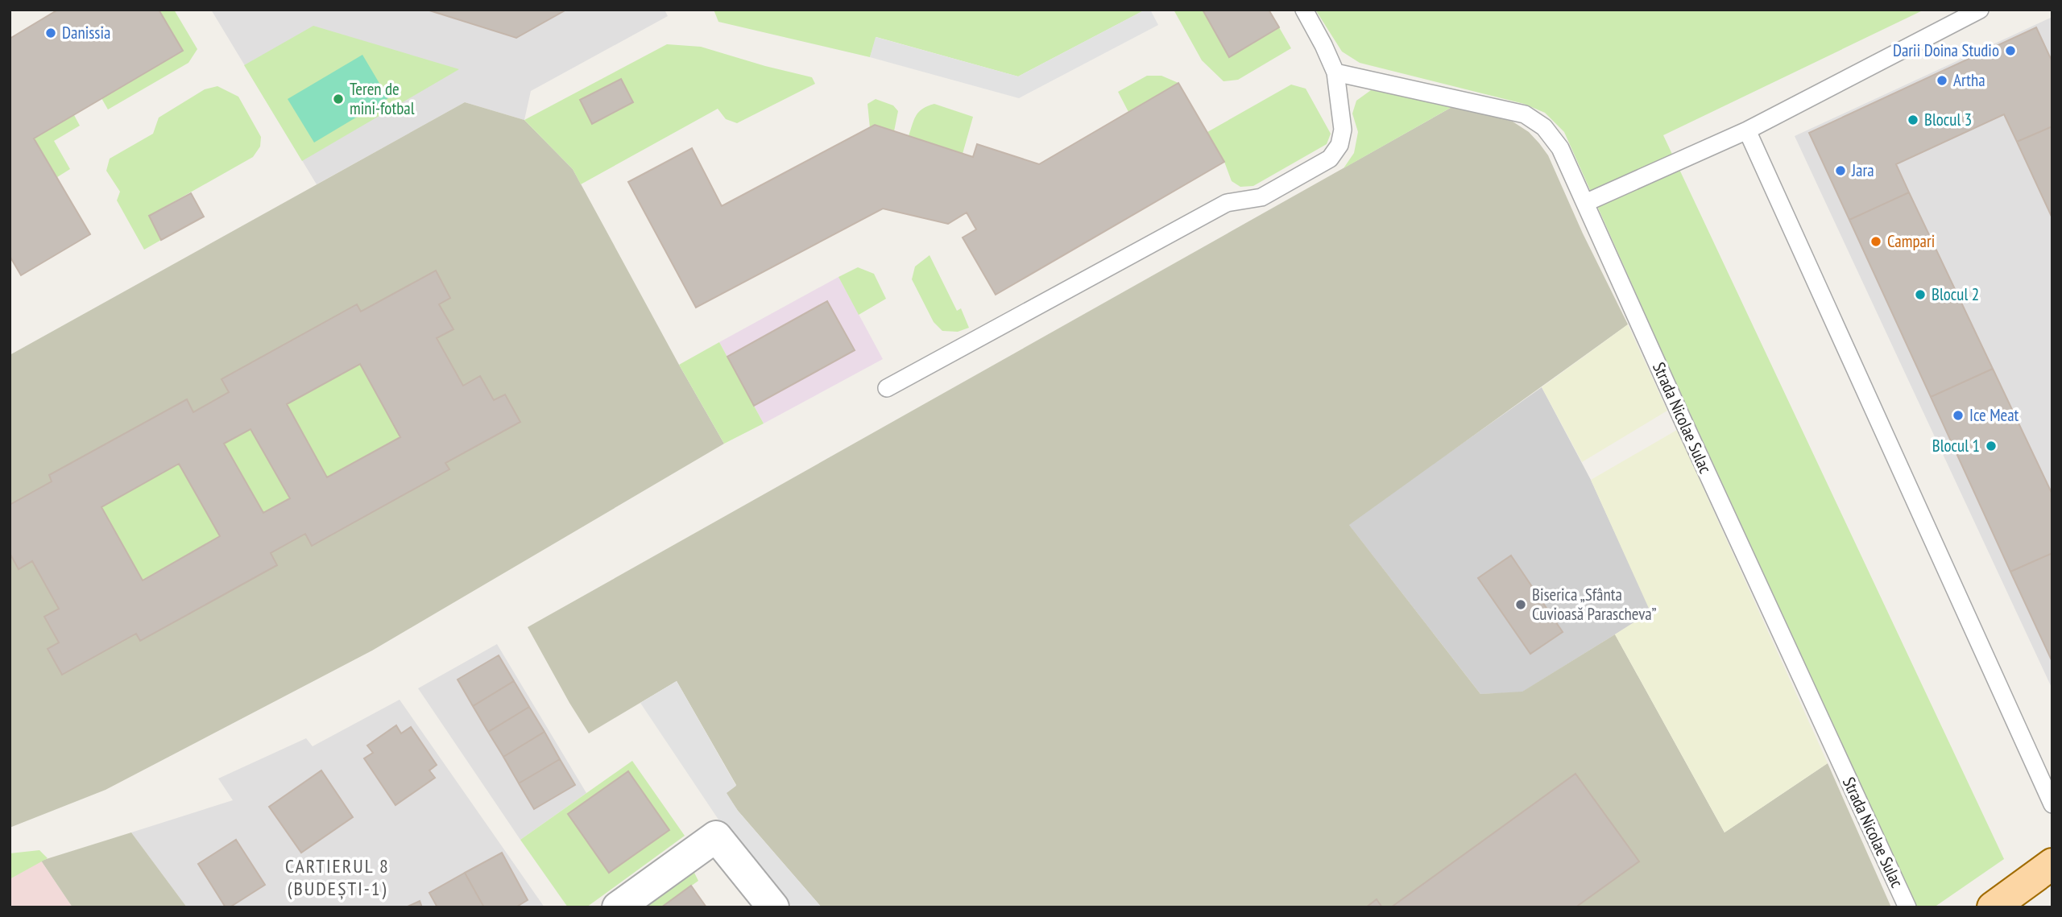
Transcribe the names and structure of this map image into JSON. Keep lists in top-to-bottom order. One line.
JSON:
{"streets":{"lane":["Strada Nicolae Sulac"]},"districts":["CARTIERUL 8 (BUDEȘTI-1)"],"places":["Danissia","Darii Doina Studio","Artha","Teren de mini-fotbal","Blocul 3","Jara","Campari","Blocul 2","Ice Meat","Blocul 1","Biserica „Sfânta Cuvioasă Parascheva”"]}
